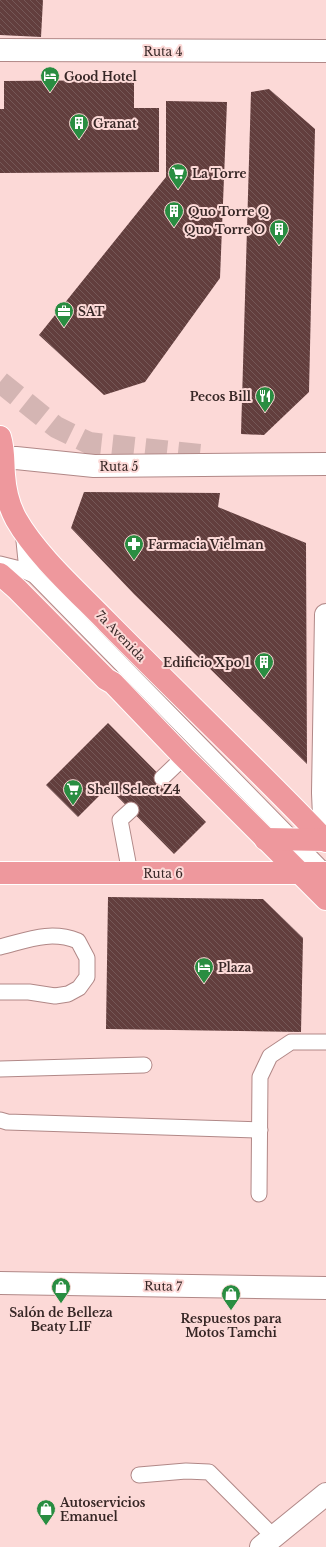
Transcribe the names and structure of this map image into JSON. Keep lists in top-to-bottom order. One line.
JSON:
{"streets":{"main road":["7a Avenida","Ruta 6"],"street":["Ruta 4","Ruta 5","Ruta 7"]},"crossings":[["Ruta 5","7a Avenida"]],"places":{"hotel":["Good Hotel","Plaza"],"building":["Granat","Quo Torre Q","Quo Torre O","Edificio Xpo 1"],"supermarket":["La Torre","Shell Select Z4"],"office":["SAT"],"restaurant":["Pecos Bill"],"pharmacy":["Farmacia Vielman"],"shop":["Salón de Belleza Beaty LIF","Respuestos para Motos Tamchi","Autoservicios Emanuel"]}}
